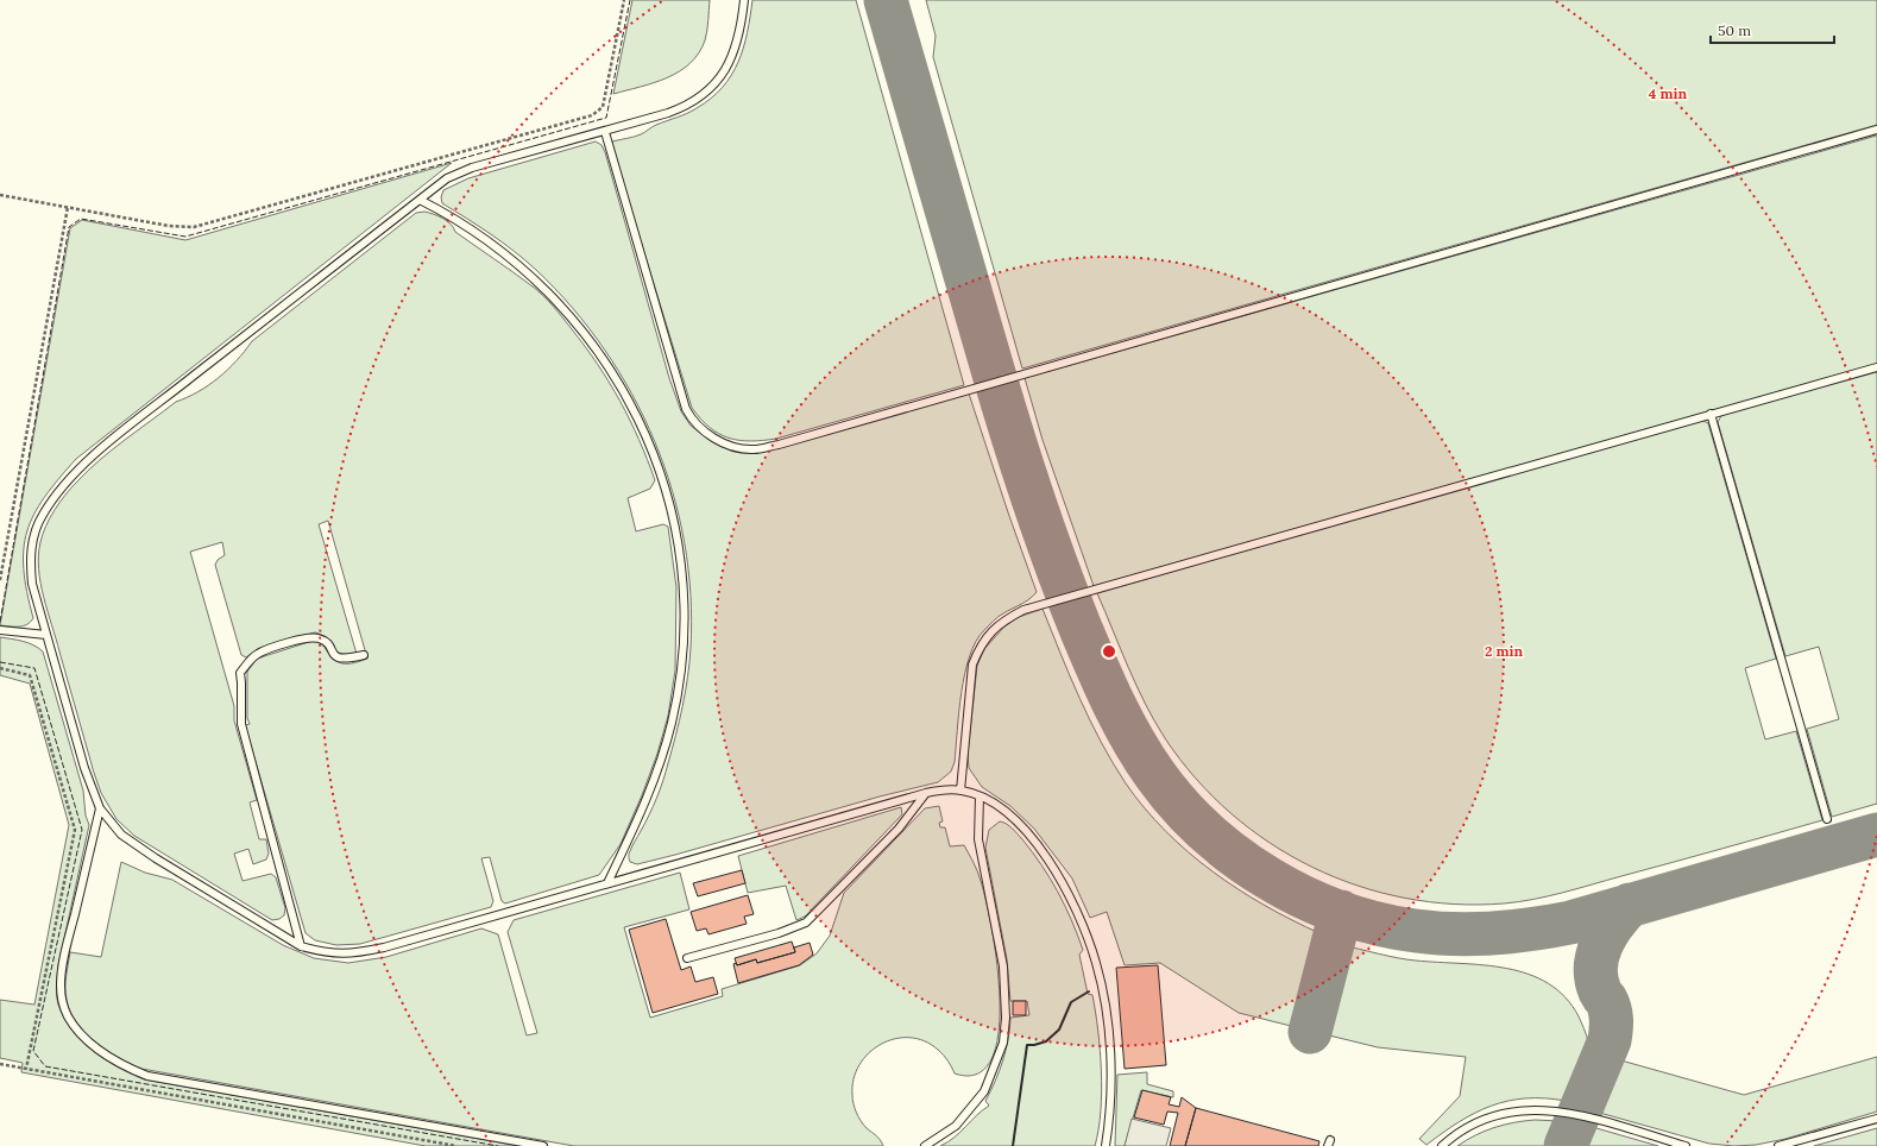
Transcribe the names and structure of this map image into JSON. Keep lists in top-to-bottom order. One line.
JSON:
{"scale_bar":"50 m","rings":["4 min","2 min"]}
